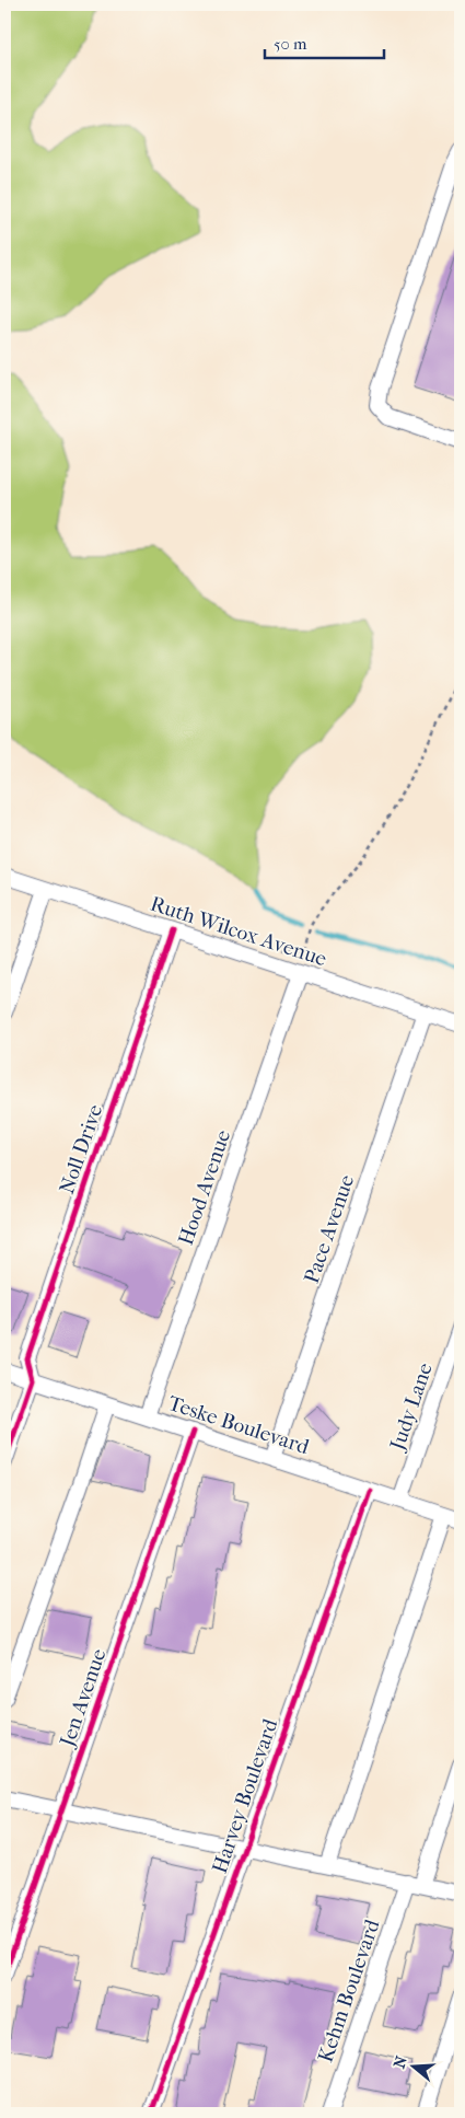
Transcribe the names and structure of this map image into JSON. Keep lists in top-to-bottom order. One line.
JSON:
{"streets":{"street":["Ruth Wilcox Avenue","Noll Drive","Hood Avenue","Pace Avenue","Judy Lane","Teske Boulevard","Jen Avenue","Harvey Boulevard","Kehm Boulevard"]},"crossings":[["Ruth Wilcox Avenue","Noll Drive"],["Ruth Wilcox Avenue","Hood Avenue"],["Ruth Wilcox Avenue","Pace Avenue"],["Noll Drive","Teske Boulevard"],["Hood Avenue","Teske Boulevard"],["Pace Avenue","Teske Boulevard"],["Judy Lane","Teske Boulevard"],["Teske Boulevard","Jen Avenue"],["Teske Boulevard","Harvey Boulevard"]],"scale_bar":"50 m","north":"left"}
